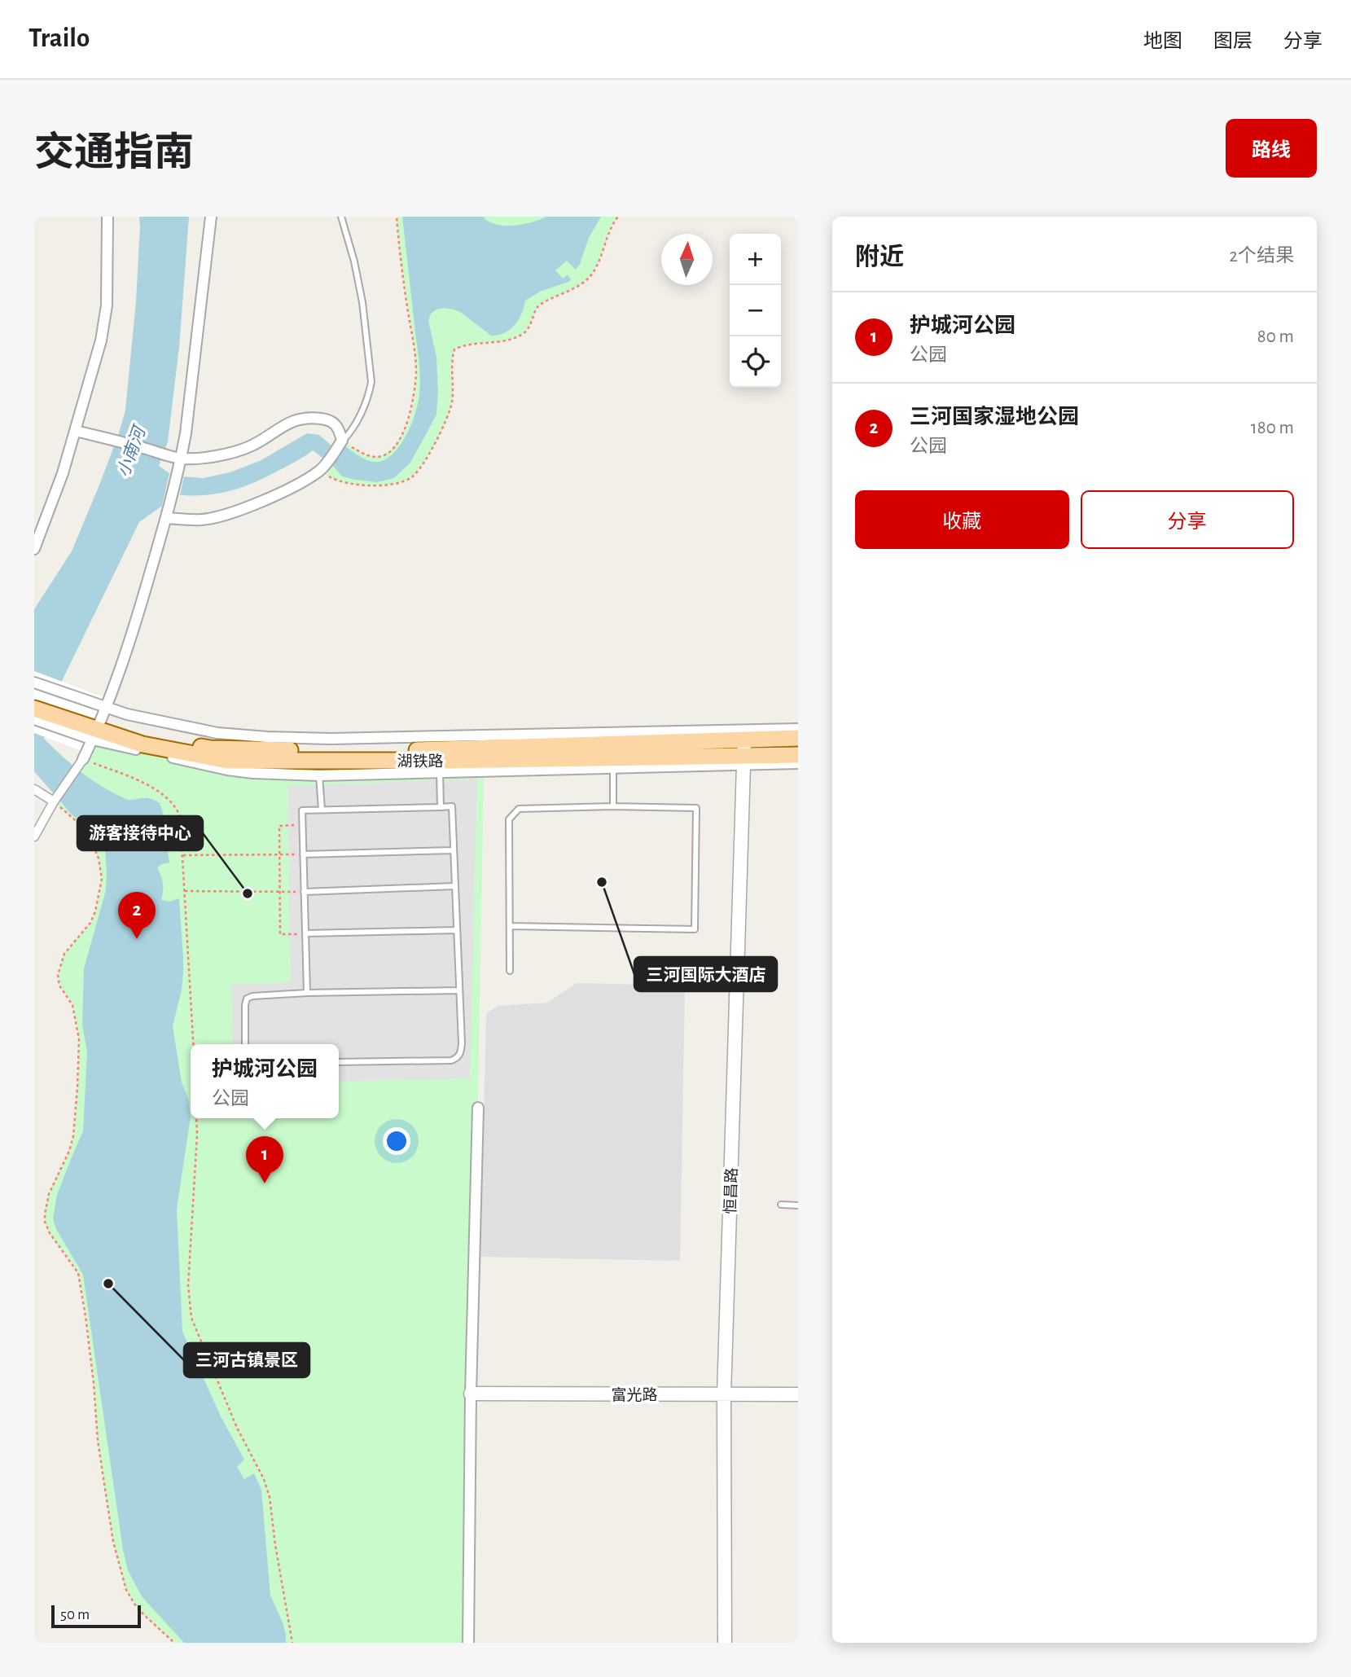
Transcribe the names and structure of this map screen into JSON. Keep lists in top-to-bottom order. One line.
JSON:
{"streets":{"main road":["湖铁路"],"street":["恒昌路","富光路"]},"crossings":[["湖铁路","恒昌路"],["恒昌路","富光路"]],"water":["小南河"],"places":["三河国际大酒店","游客接待中心","三河古镇景区"],"scale_bar":"50 m","north":"top","page":{"header":"Trailo","nav":["地图","图层","分享"],"title":"交通指南","buttons":["路线",["收藏","分享"]],"heading":["附近","2个结果"],"map_buttons":["+","−"],"list":[{"mark":"1","name":"护城河公园","note":"公园","value":"80 m"},{"mark":"2","name":"三河国家湿地公园","note":"公园","value":"180 m"}],"pins":["2","1"],"popup":["护城河公园","公园"],"scale":"50 m"}}
